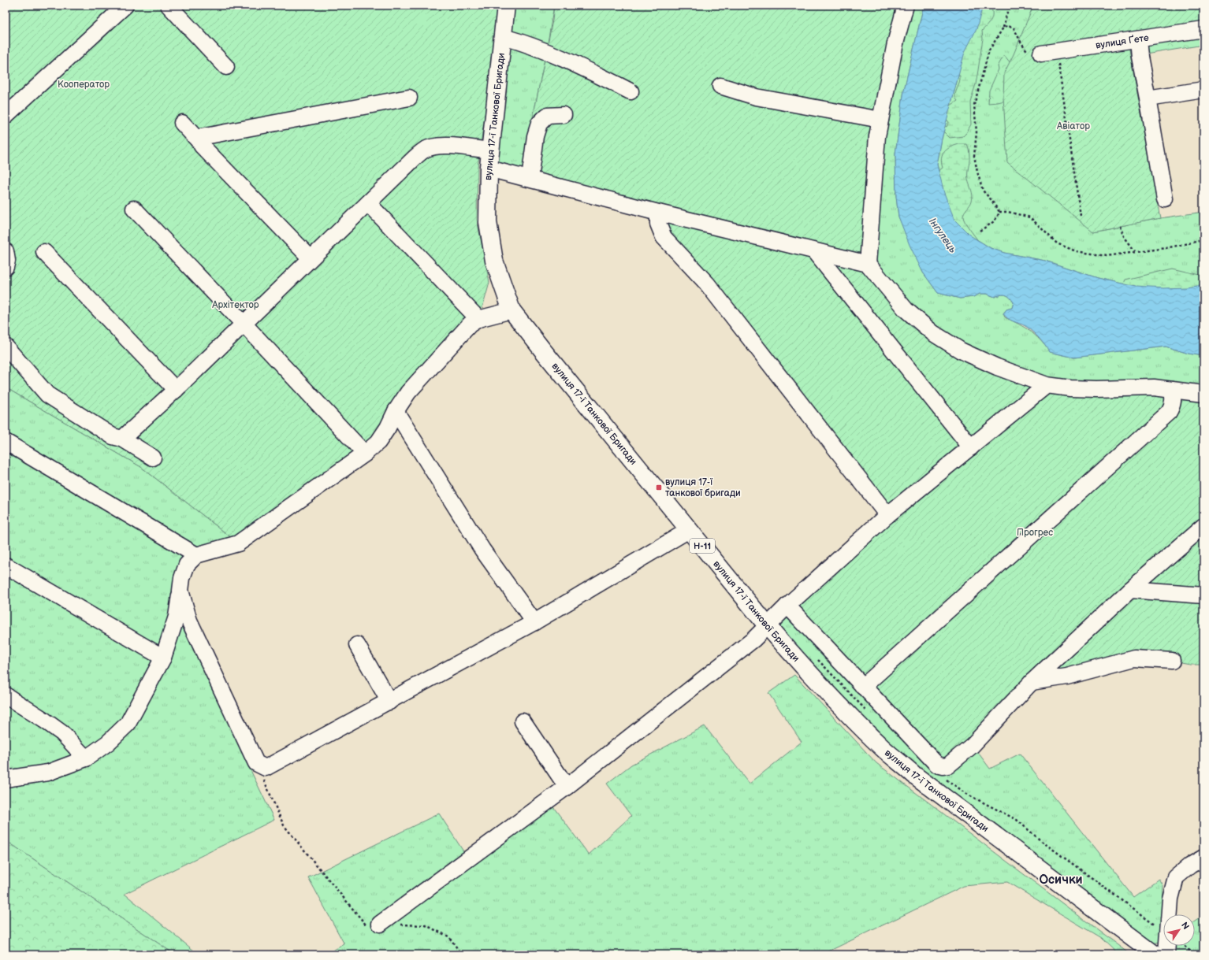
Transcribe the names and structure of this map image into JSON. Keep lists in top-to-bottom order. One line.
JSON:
{"streets":{"main road":["вулиця 17-ї Танкової Бригади","Н-11"],"street":["вулиця Ґете"]},"districts":["Осички"],"water":["Інгулець"],"parks":["Кооператор","Авіатор","Архітектор","Прогрес"],"places":{"transit":["вулиця 17-ї танкової бригади"]},"north":"top right"}
